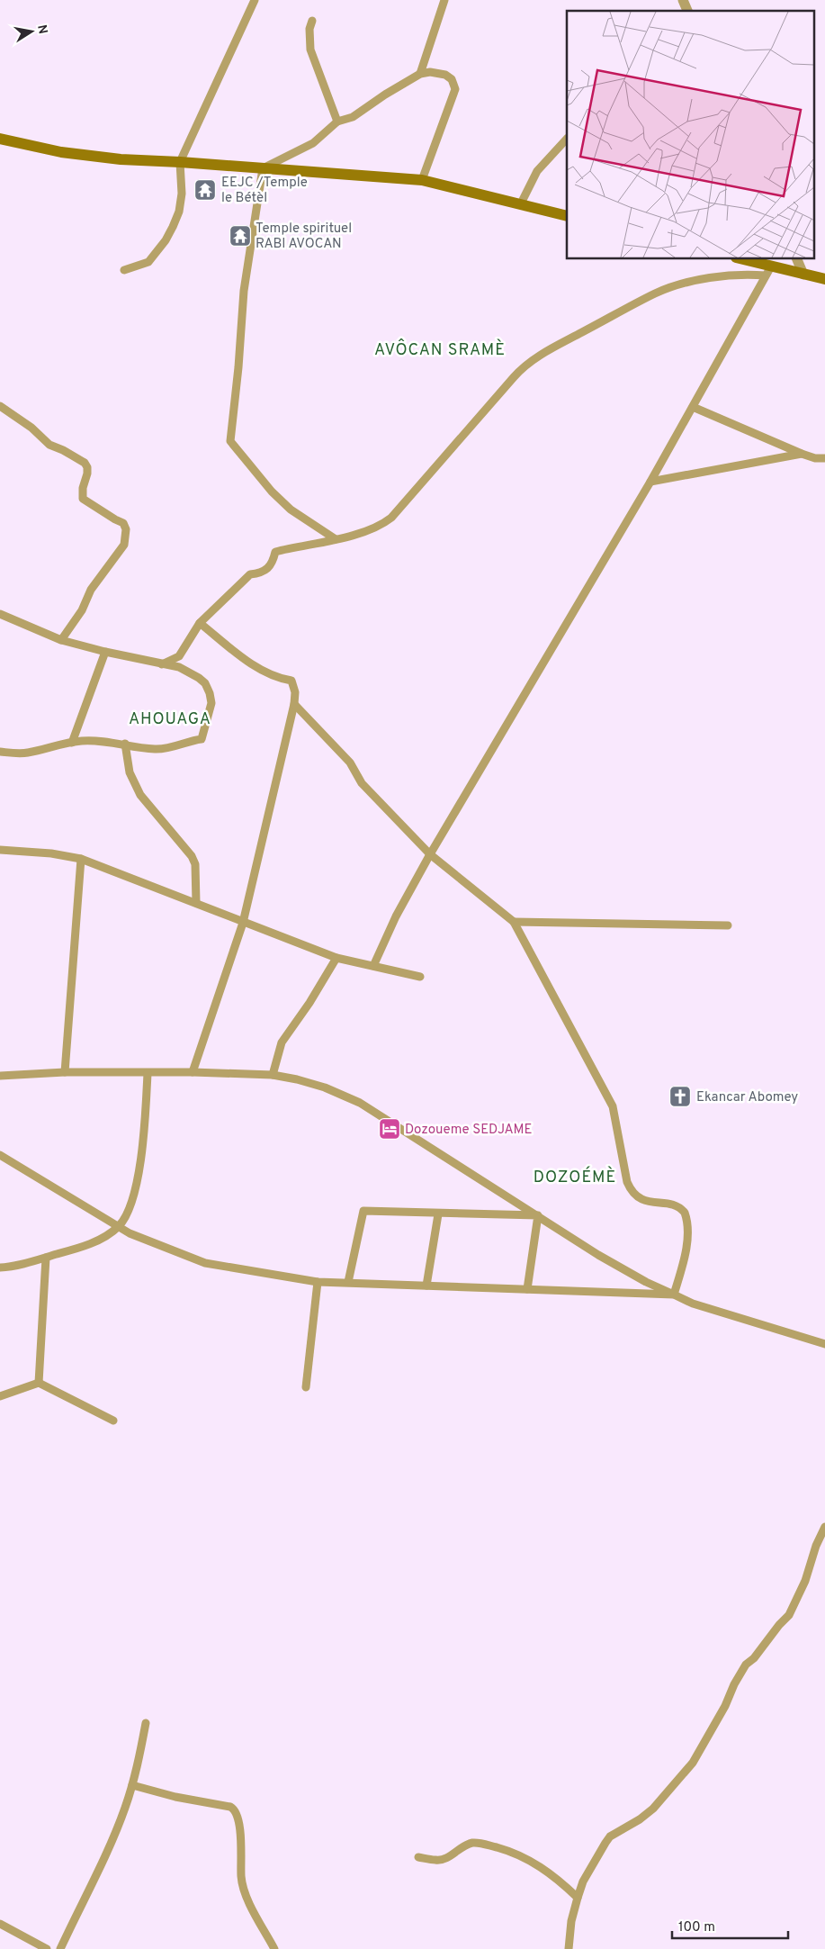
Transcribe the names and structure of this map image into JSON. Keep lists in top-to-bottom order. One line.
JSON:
{"districts":["AVÔCAN SRAMÈ","AHOUAGA","DOZOÉMÈ"],"places":{"temple":["EEJC /Temple le Bétèl","Temple spirituel RABI AVOCAN"],"church":["Ekancar Abomey"],"hotel":["Dozoueme SEDJAME"]},"scale_bar":"100 m","north":"right"}
